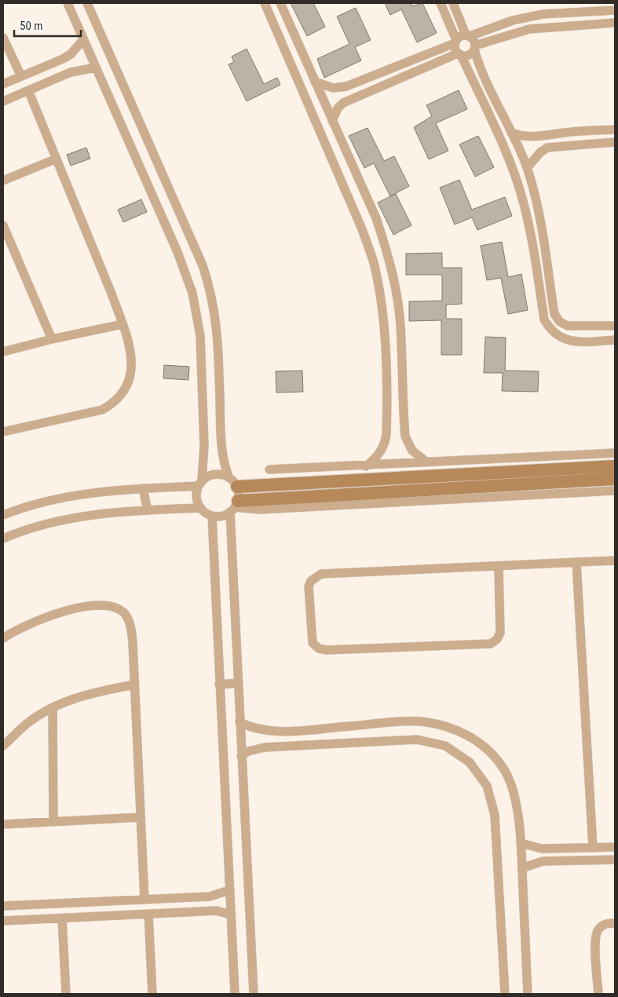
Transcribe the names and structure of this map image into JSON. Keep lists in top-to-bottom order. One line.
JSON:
{"scale_bar":"50 m"}
